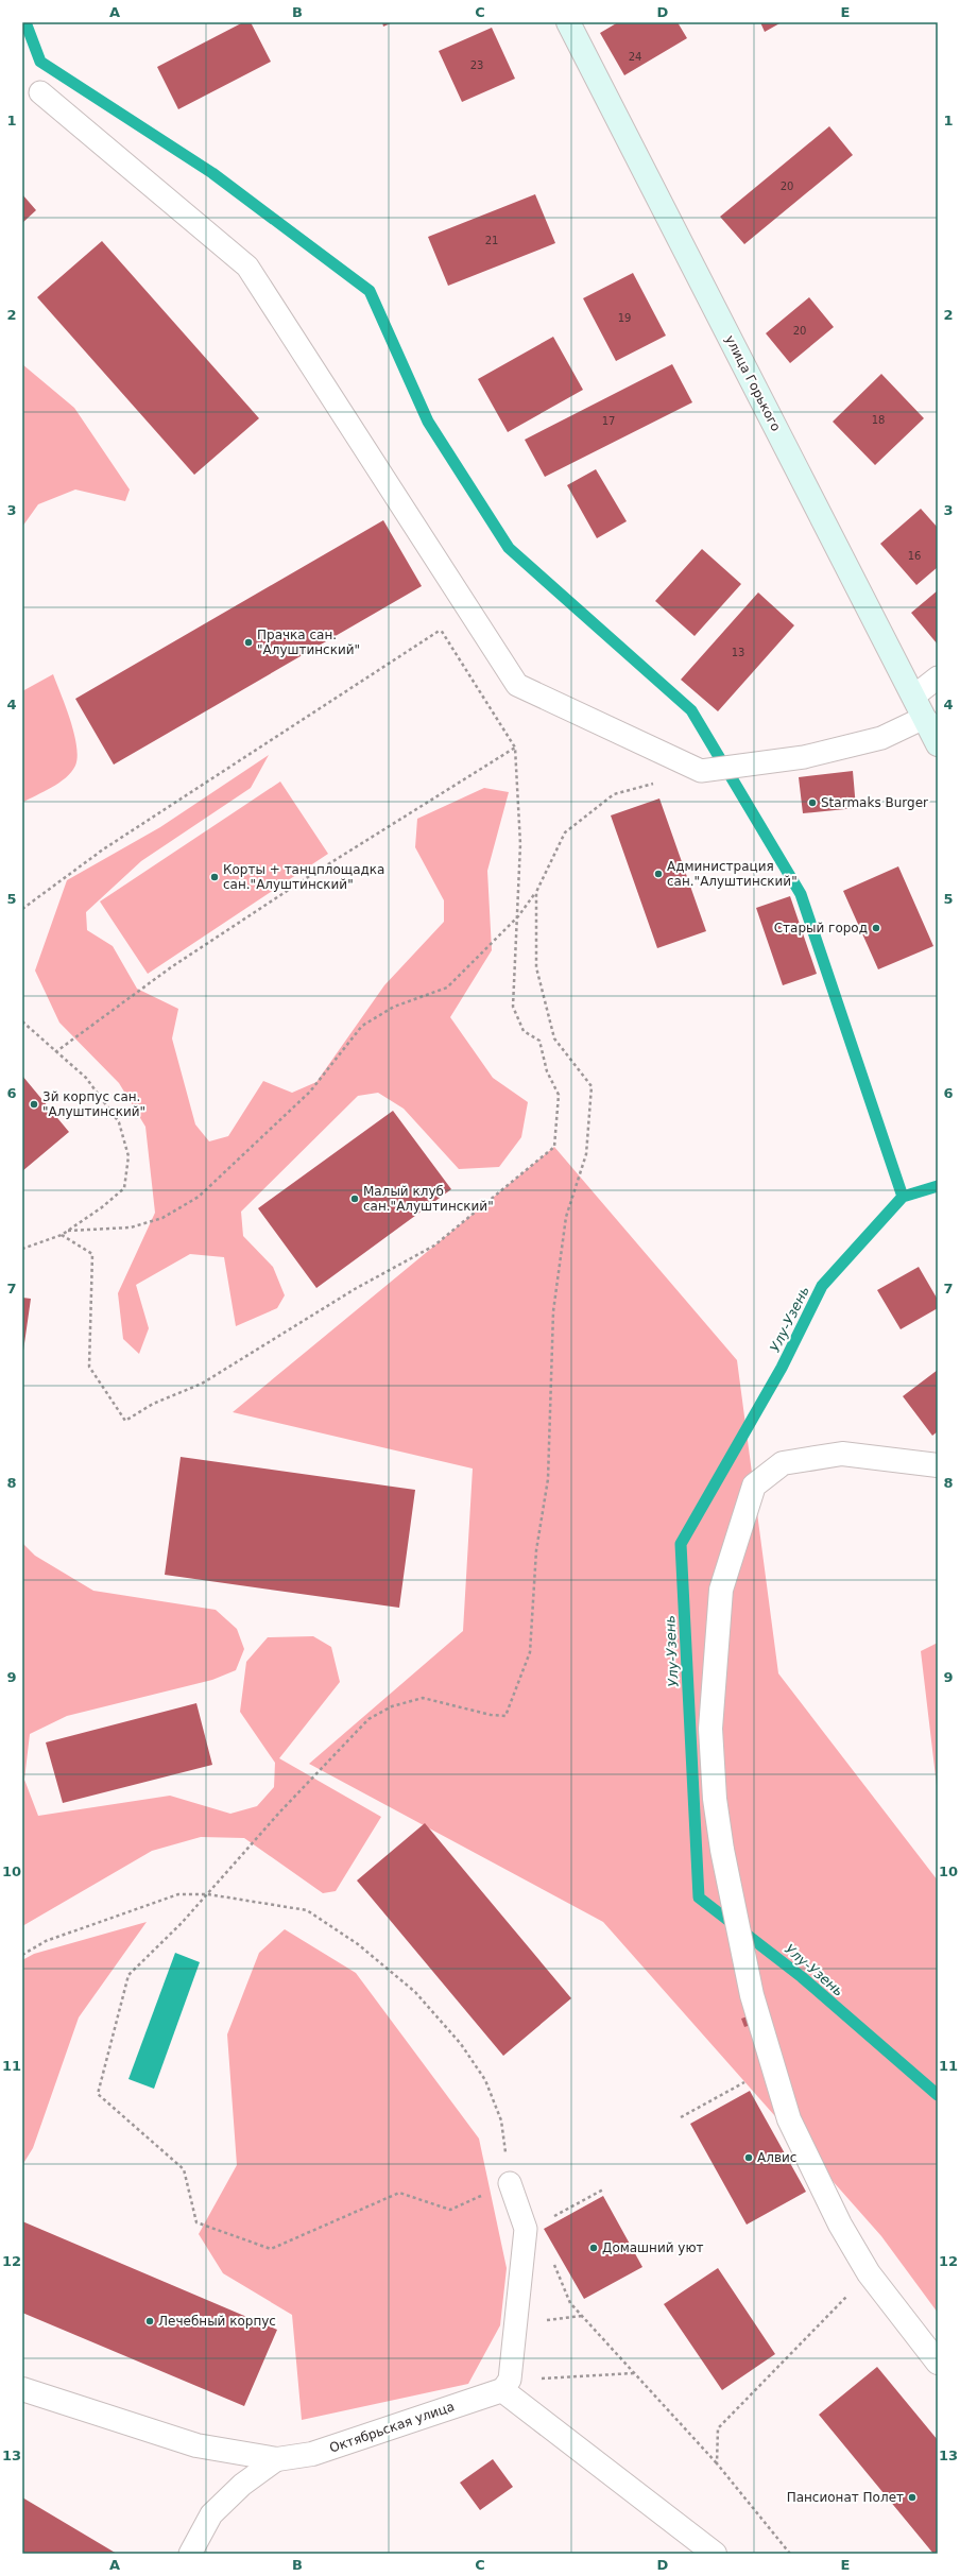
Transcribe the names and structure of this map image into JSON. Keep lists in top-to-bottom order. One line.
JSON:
{"streets":{"main road":["улица Горького"],"street":["Октябрьская улица"]},"water":["Улу-Узень"],"places":["Прачка сан. \"Алуштинский\"","Starmaks Burger","Администрация сан.\"Алуштинский\"","Корты + танцплощадка сан.\"Алуштинский\"","Старый город","3й корпус сан. \"Алуштинский\"","Малый клуб сан.\"Алуштинский\"","Алвис","Домашний уют","Лечебный корпус","Пансионат Полет"],"house_numbers":["24","23","20","21","19","20","18","17","16","13"],"grid":{"columns":["A","B","C","D","E"],"rows":["1","2","3","4","5","6","7","8","9","10","11","12","13"]}}
